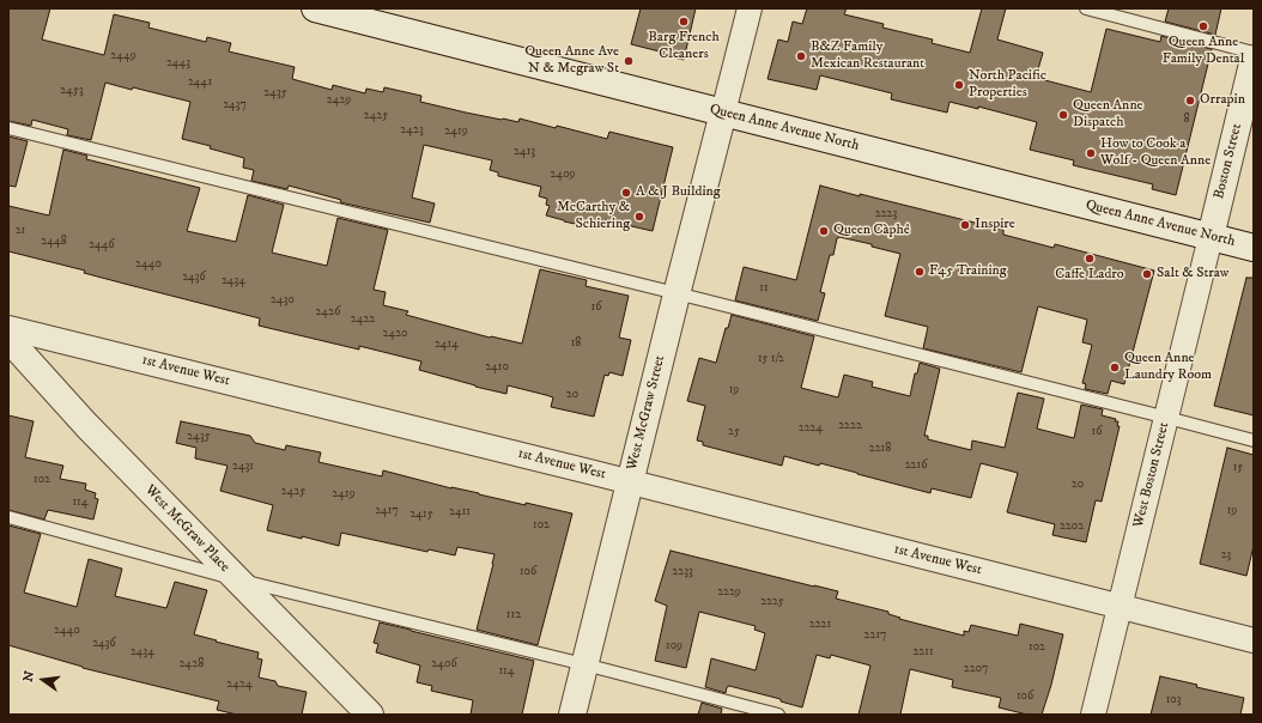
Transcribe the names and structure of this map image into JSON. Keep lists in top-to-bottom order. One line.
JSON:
{"streets":{"street":["Queen Anne Avenue North","Boston Street","1st Avenue West","West McGraw Street","West Boston Street","West McGraw Place"]},"crossings":[["Queen Anne Avenue North","Boston Street"],["Queen Anne Avenue North","West McGraw Street"],["Queen Anne Avenue North","West Boston Street"],["Boston Street","West Boston Street"],["1st Avenue West","West McGraw Street"],["1st Avenue West","West Boston Street"]],"places":["Barg French Cleaners","Queen Anne Family Dental","B&Z Family Mexican Restaurant","Queen Anne Ave N & Mcgraw St","North Pacific Properties","Orrapin","Queen Anne Dispatch","How to Cook a Wolf - Queen Anne","A & J Building","McCarthy & Schiering","Inspire","Queen Càphê","Caffe Ladro","F45 Training","Salt & Straw","Queen Anne Laundry Room"],"house_numbers":["2449","2443","2441","2453","2435","2429","2437","2425","8","2423","2419","2413","2409","2223","21","2448","2446","2440","2436","2434","11","2430","16","2426","2422","2420","18","2414","15 1/2","2410","19","20","2222","2224","25","16","2435","2218","2216","2431","15","102","20","2425","2419","114","2417","19","2411","2415","102","2202","23","106","2233","2229","2225","112","2221","2440","2217","2436","109","102","2434","2211","2428","2406","2207","114","2424","106","103"],"north":"left"}
